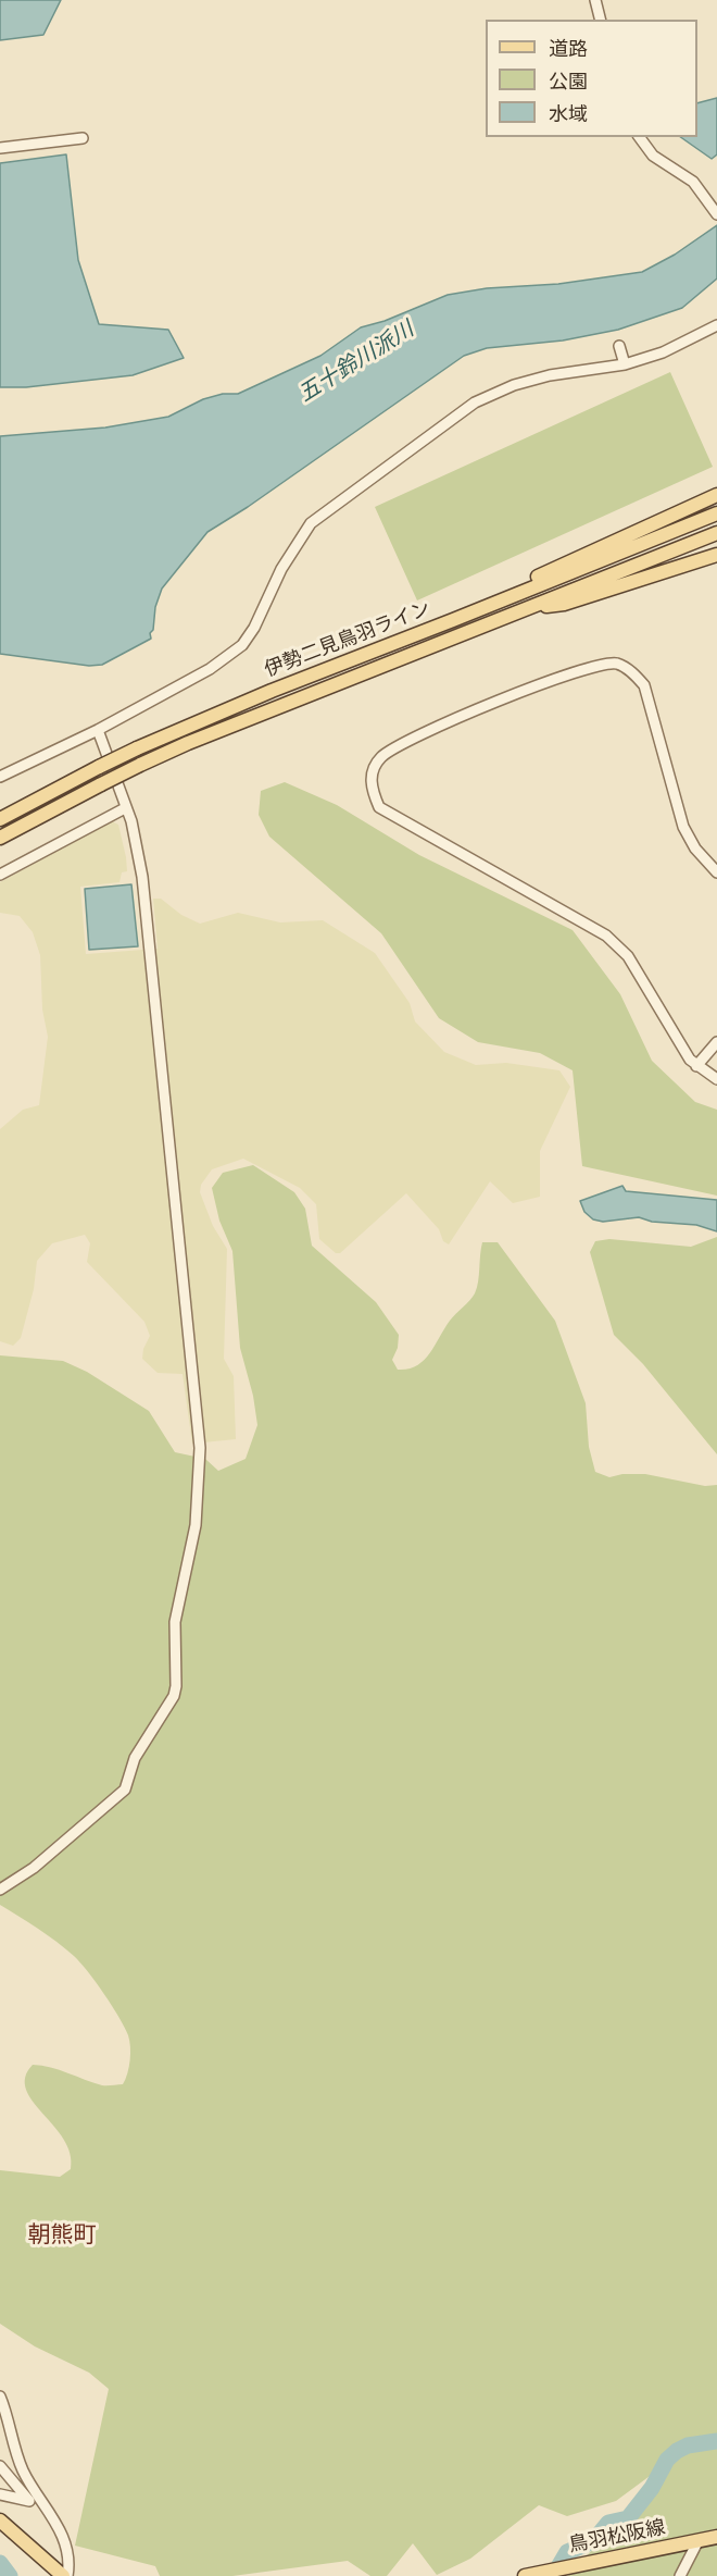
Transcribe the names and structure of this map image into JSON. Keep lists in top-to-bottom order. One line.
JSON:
{"streets":{"main road":["伊勢二見鳥羽ライン","鳥羽松阪線"]},"districts":["朝熊町"],"water":["五十鈴川派川"],"legend":["道路","公園","水域"]}
